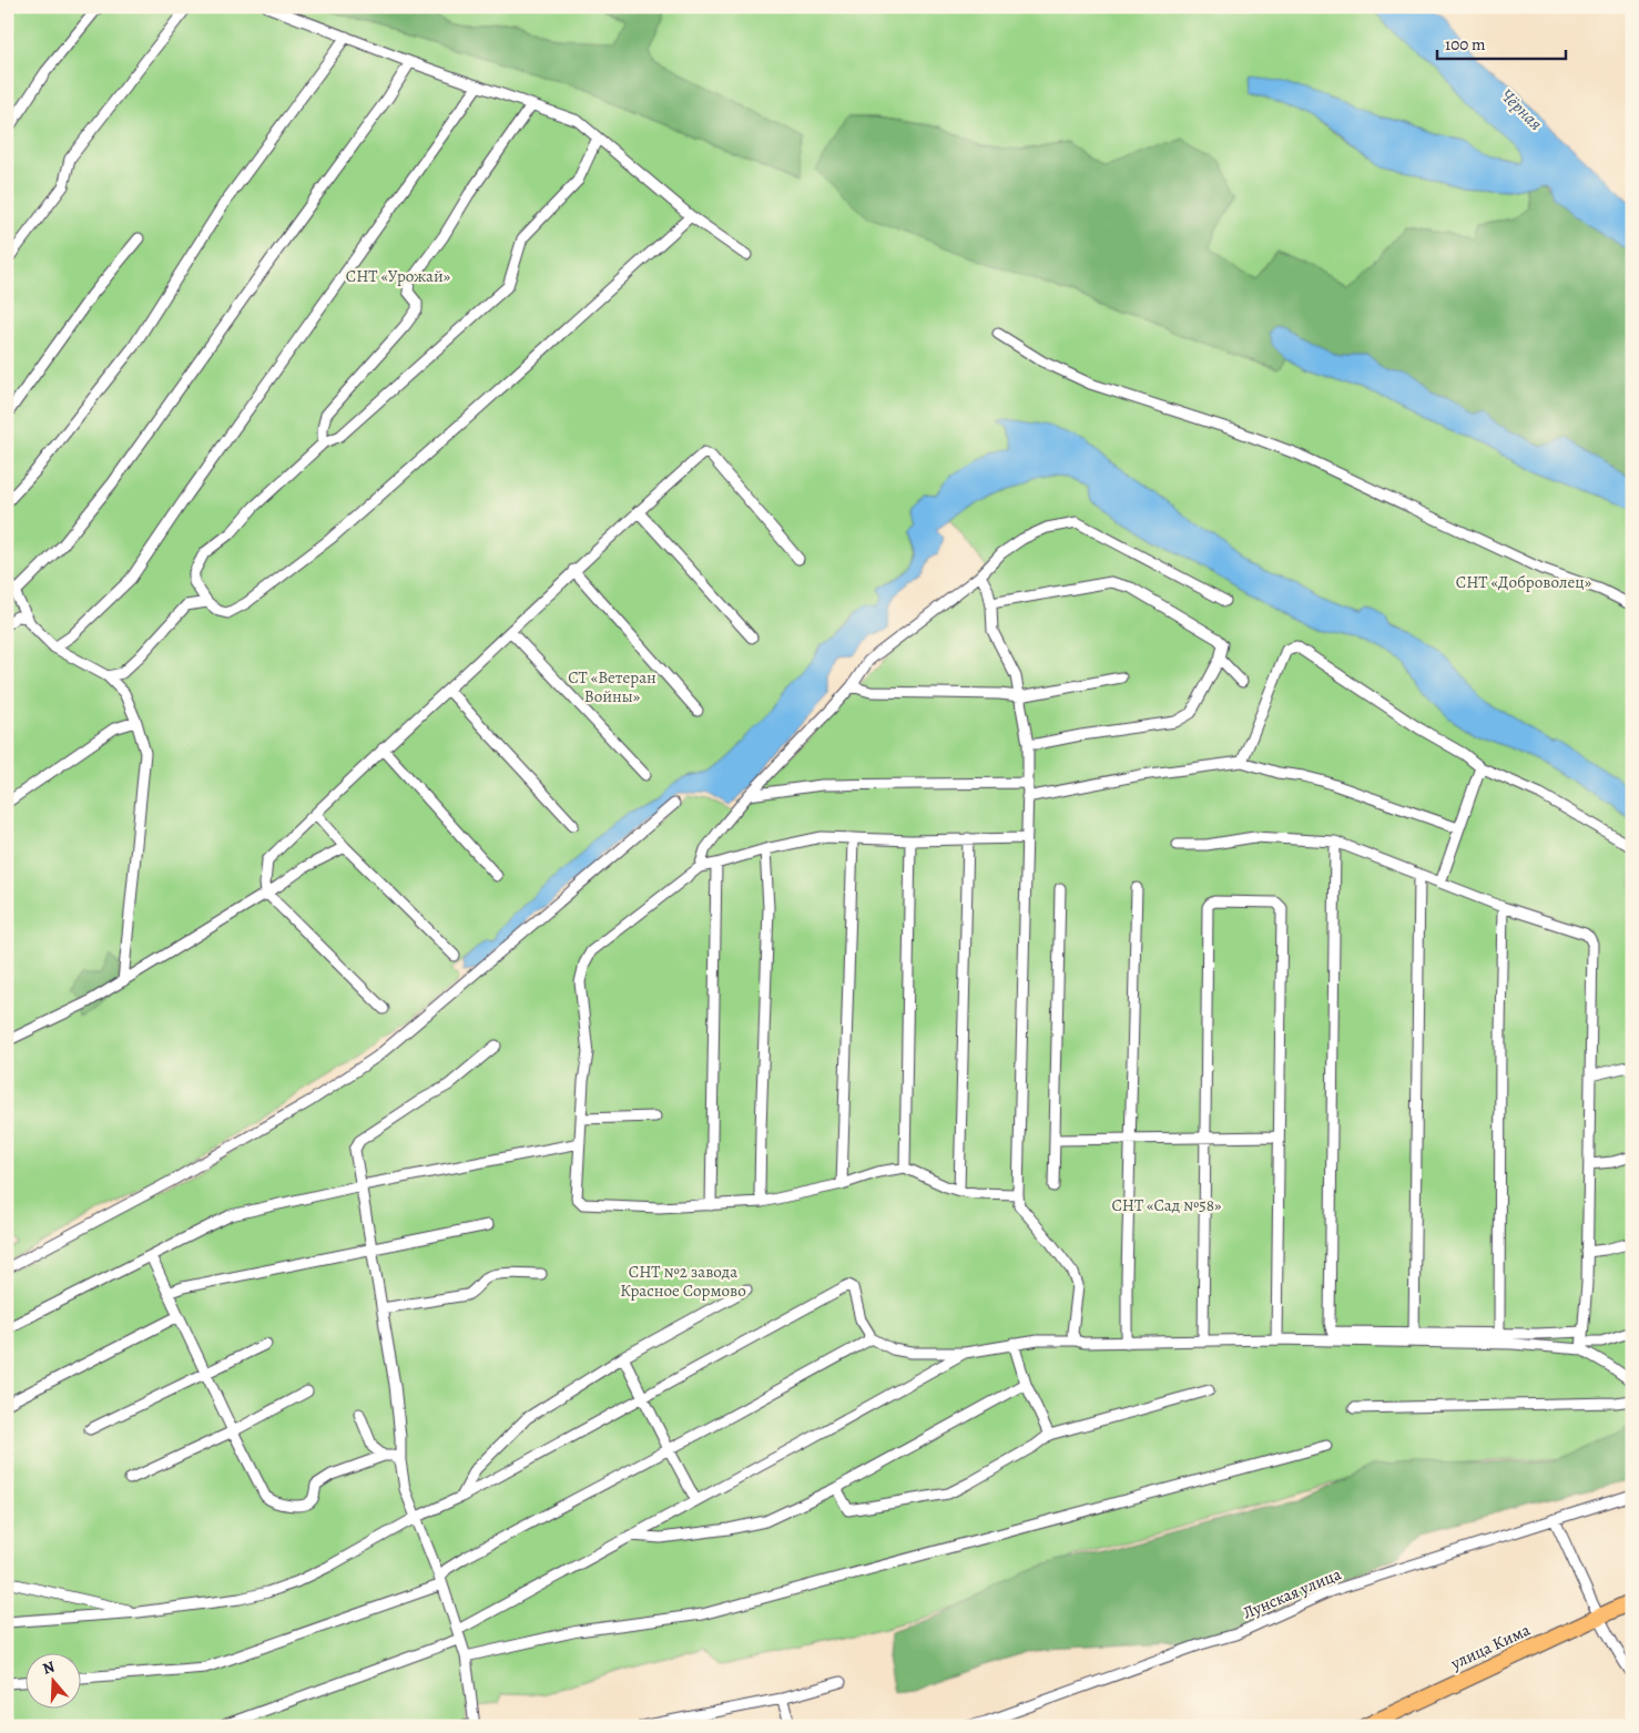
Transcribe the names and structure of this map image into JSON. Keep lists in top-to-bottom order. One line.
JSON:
{"streets":{"main road":["улица Кима"],"street":["Лунская улица"]},"water":["Чёрная"],"parks":["СНТ «Урожай»","СНТ «Доброволец»","СТ «Ветеран Войны»","СНТ «Сад №58»","СНТ №2 завода Красное Сормово"],"scale_bar":"100 m","north":"top"}
